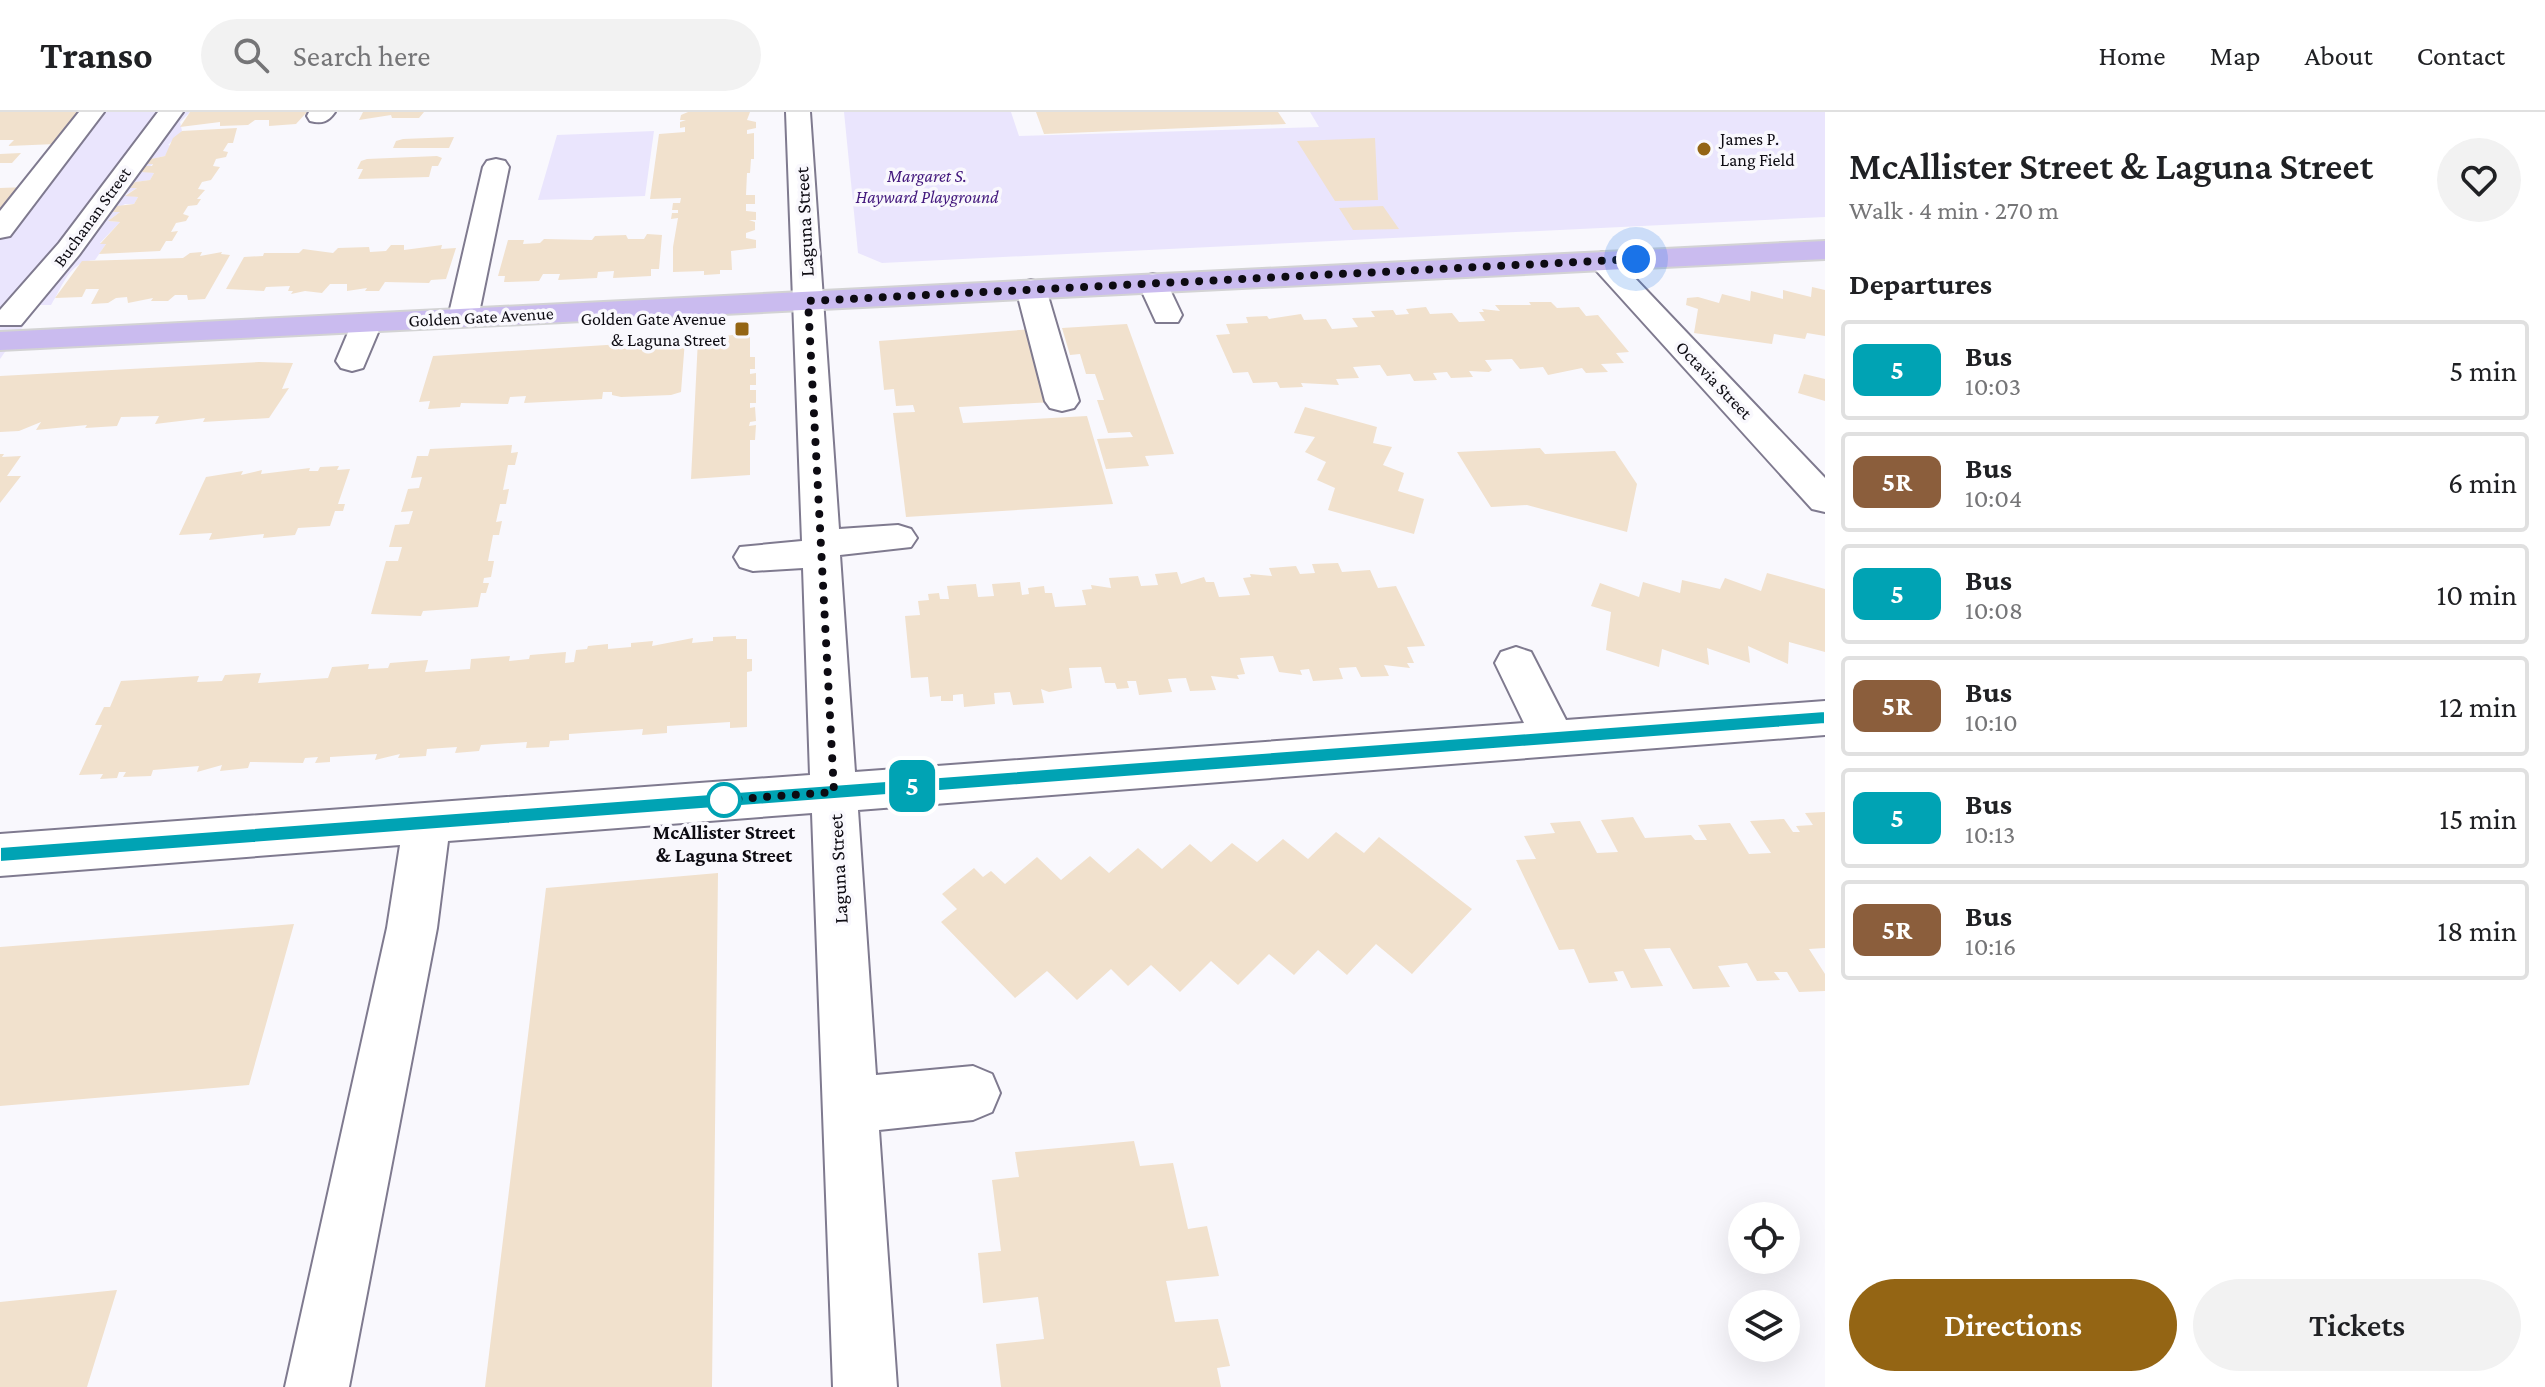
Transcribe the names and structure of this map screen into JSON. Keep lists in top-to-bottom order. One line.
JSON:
{"streets":{"main road":["Golden Gate Avenue"],"street":["Buchanan Street","Laguna Street","Octavia Street"]},"crossings":[["Buchanan Street","Golden Gate Avenue"],["Laguna Street","Golden Gate Avenue"],["Golden Gate Avenue","Octavia Street"]],"parks":["Margaret S. Hayward Playground"],"places":{"other":["James P. Lang Field","McAllister Street & Laguna Street"],"transit":["Golden Gate Avenue & Laguna Street"]},"lines":["bus line 5"],"page":{"header":"Transo","search":"Search here","nav":["Home","Map","About","Contact"],"on_map":"5","heading":[["McAllister Street & Laguna Street","Walk · 4 min · 270 m"],"Departures"],"list":[{"mark":"5","name":"Bus","note":"10:03","value":"5 min"},{"mark":"5R","name":"Bus","note":"10:04","value":"6 min"},{"mark":"5","name":"Bus","note":"10:08","value":"10 min"},{"mark":"5R","name":"Bus","note":"10:10","value":"12 min"},{"mark":"5","name":"Bus","note":"10:13","value":"15 min"},{"mark":"5R","name":"Bus","note":"10:16","value":"18 min"}],"buttons":["Directions","Tickets"]}}
